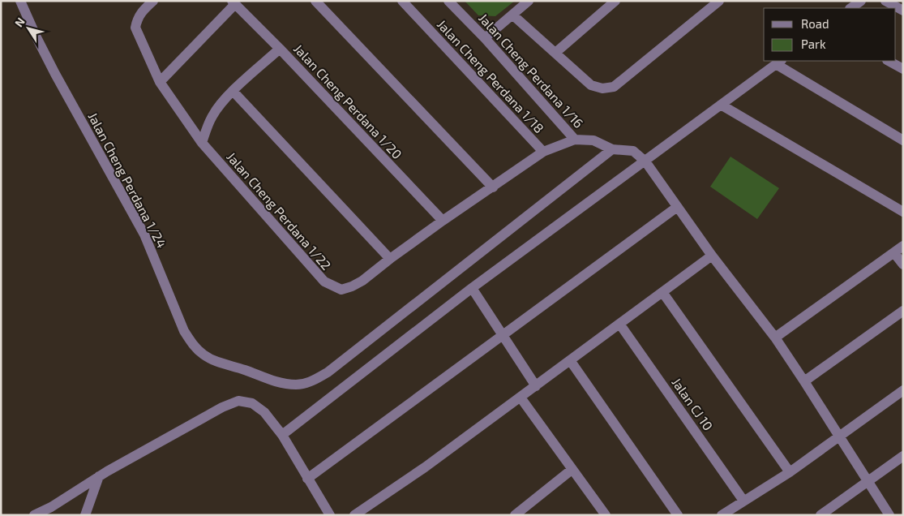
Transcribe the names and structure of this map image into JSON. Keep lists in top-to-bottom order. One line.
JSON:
{"streets":{"street":["Jalan Cheng Perdana 1/16","Jalan Cheng Perdana 1/18","Jalan Cheng Perdana 1/20","Jalan Cheng Perdana 1/24","Jalan Cheng Perdana 1/22","Jalan CJ 10"]},"crossings":[["Jalan Cheng Perdana 1/16","Jalan Cheng Perdana 1/24"]],"legend":["Road","Park"],"north":"top left"}
